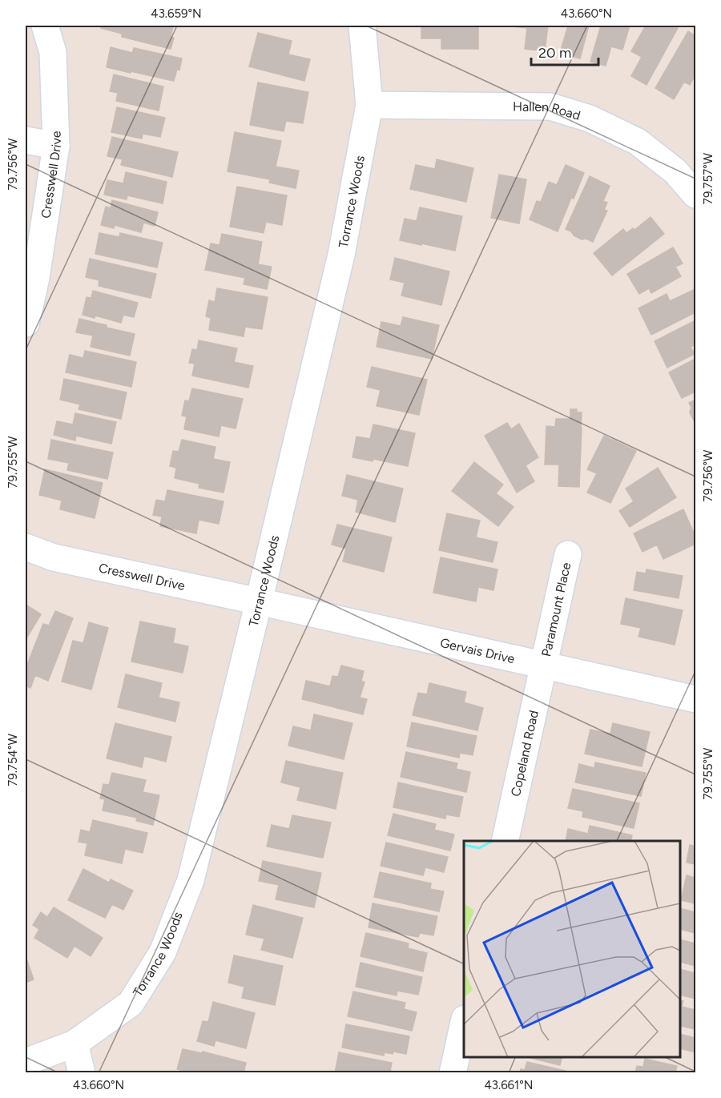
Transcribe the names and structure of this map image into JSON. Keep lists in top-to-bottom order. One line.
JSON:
{"streets":{"street":["Hallen Road","Cresswell Drive","Torrance Woods","Paramount Place","Gervais Drive","Copeland Road"]},"crossings":[["Hallen Road","Torrance Woods"],["Cresswell Drive","Torrance Woods"],["Cresswell Drive","Gervais Drive"],["Torrance Woods","Gervais Drive"],["Paramount Place","Gervais Drive"],["Paramount Place","Copeland Road"],["Gervais Drive","Copeland Road"]],"scale_bar":"20 m","coordinates":["43.659°N","43.660°N","79.756°W","79.757°W","79.755°W","79.754°W","43.661°N"]}
